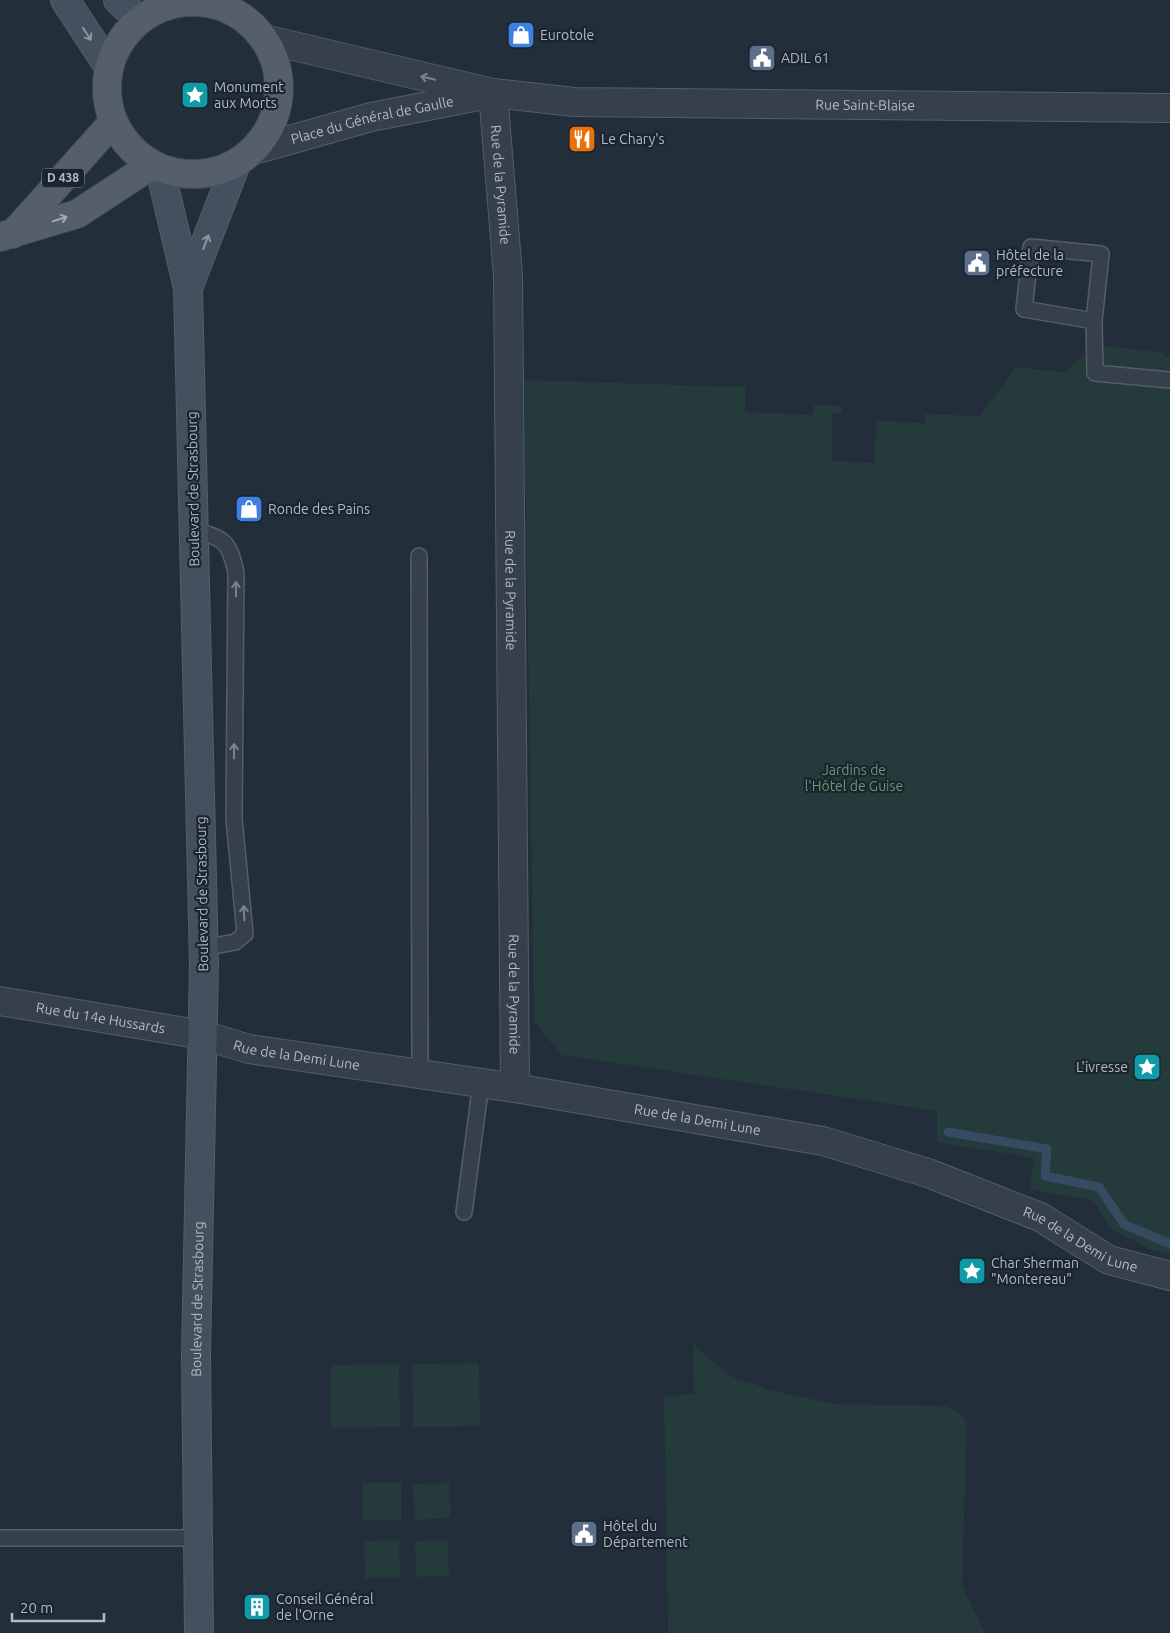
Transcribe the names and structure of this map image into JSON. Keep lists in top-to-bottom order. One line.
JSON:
{"streets":{"main road":["Place du Général de Gaulle","D 438","Boulevard de Strasbourg"],"street":["Rue Saint-Blaise","Rue de la Pyramide","Rue du 14e Hussards","Rue de la Demi Lune"]},"crossings":[["Rue Saint-Blaise","Place du Général de Gaulle"],["Place du Général de Gaulle","D 438"],["Place du Général de Gaulle","Rue de la Pyramide"],["Place du Général de Gaulle","Boulevard de Strasbourg"],["D 438","Boulevard de Strasbourg"],["Rue de la Pyramide","Rue de la Demi Lune"],["Boulevard de Strasbourg","Rue du 14e Hussards"],["Boulevard de Strasbourg","Rue de la Demi Lune"],["Rue du 14e Hussards","Rue de la Demi Lune"]],"parks":["Jardins de l'Hôtel de Guise"],"places":{"shop":["Eurotole","Ronde des Pains"],"public building":["ADIL 61","Hôtel de la préfecture","Hôtel du Département"],"place":["Monument aux Morts","L'ivresse","Char Sherman \"Montereau\""],"restaurant":["Le Chary's"],"building":["Conseil Général de l'Orne"]},"scale_bar":"20 m"}
